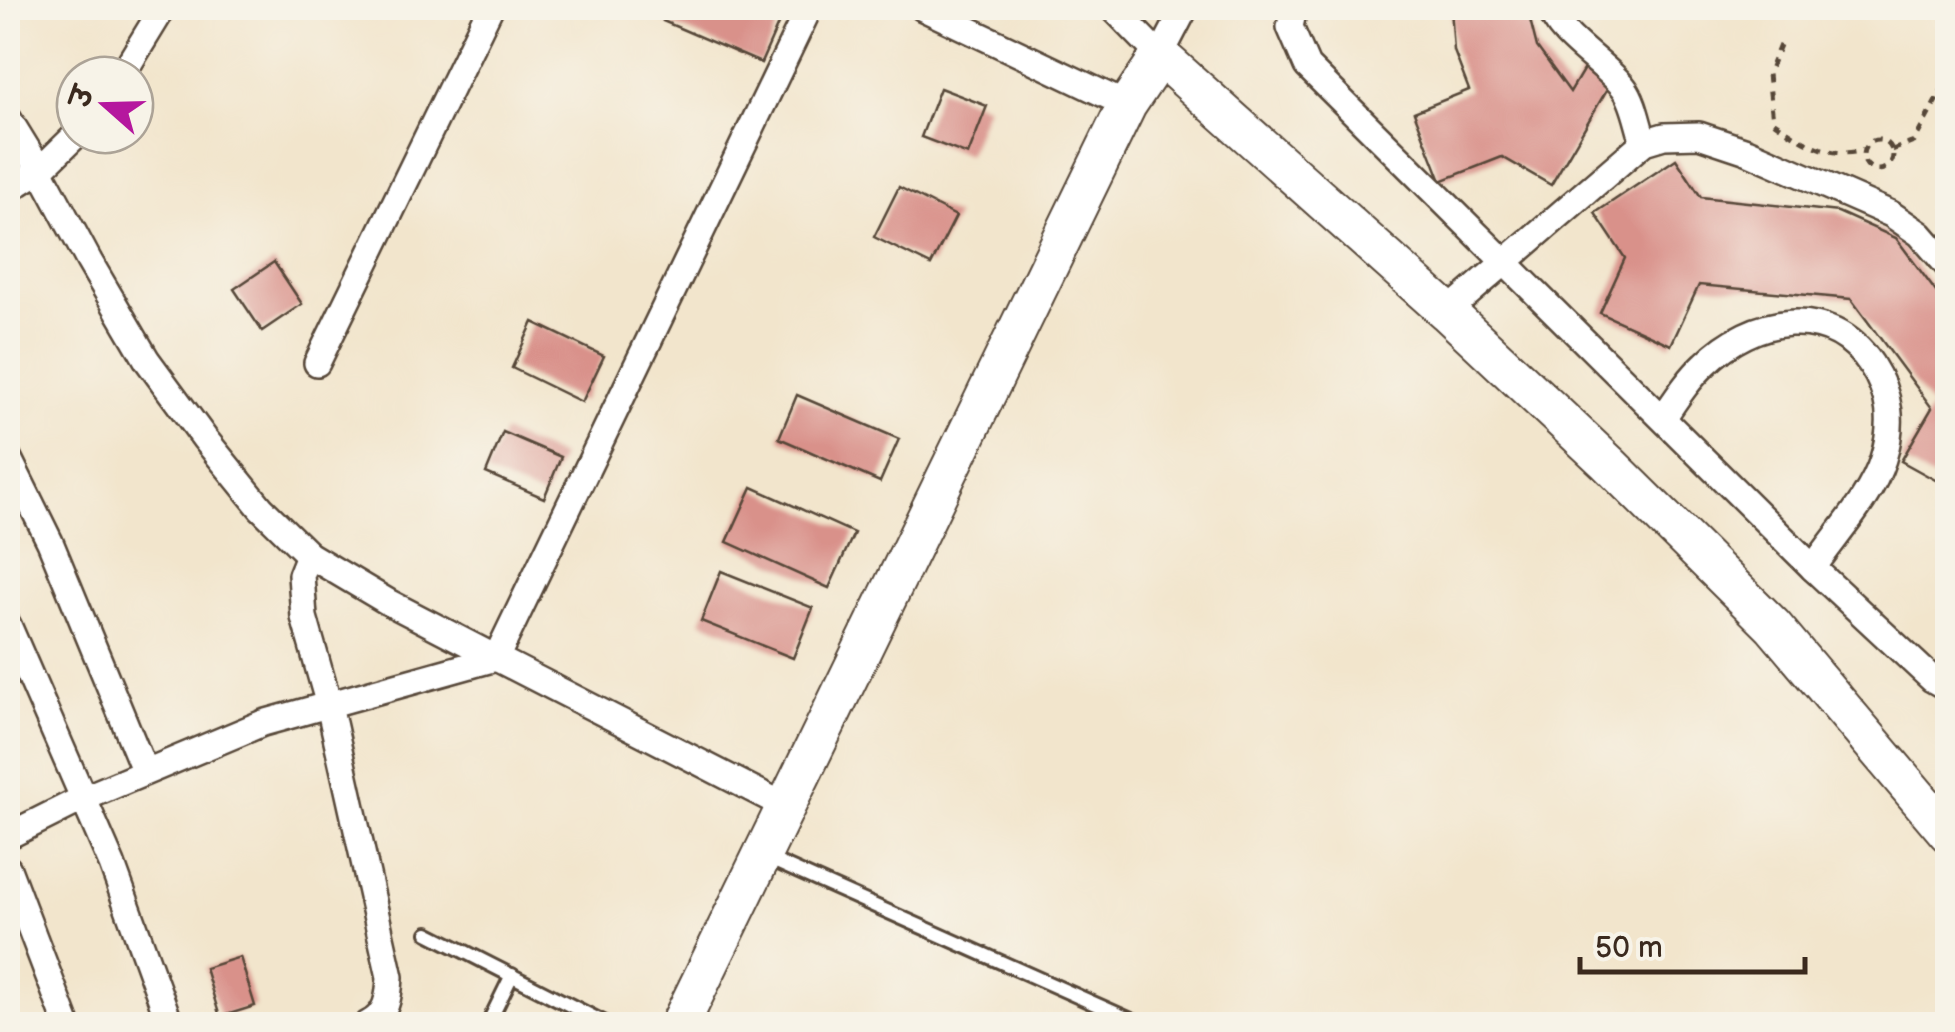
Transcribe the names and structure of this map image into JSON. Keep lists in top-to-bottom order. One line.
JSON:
{"scale_bar":"50 m","north":"left"}
